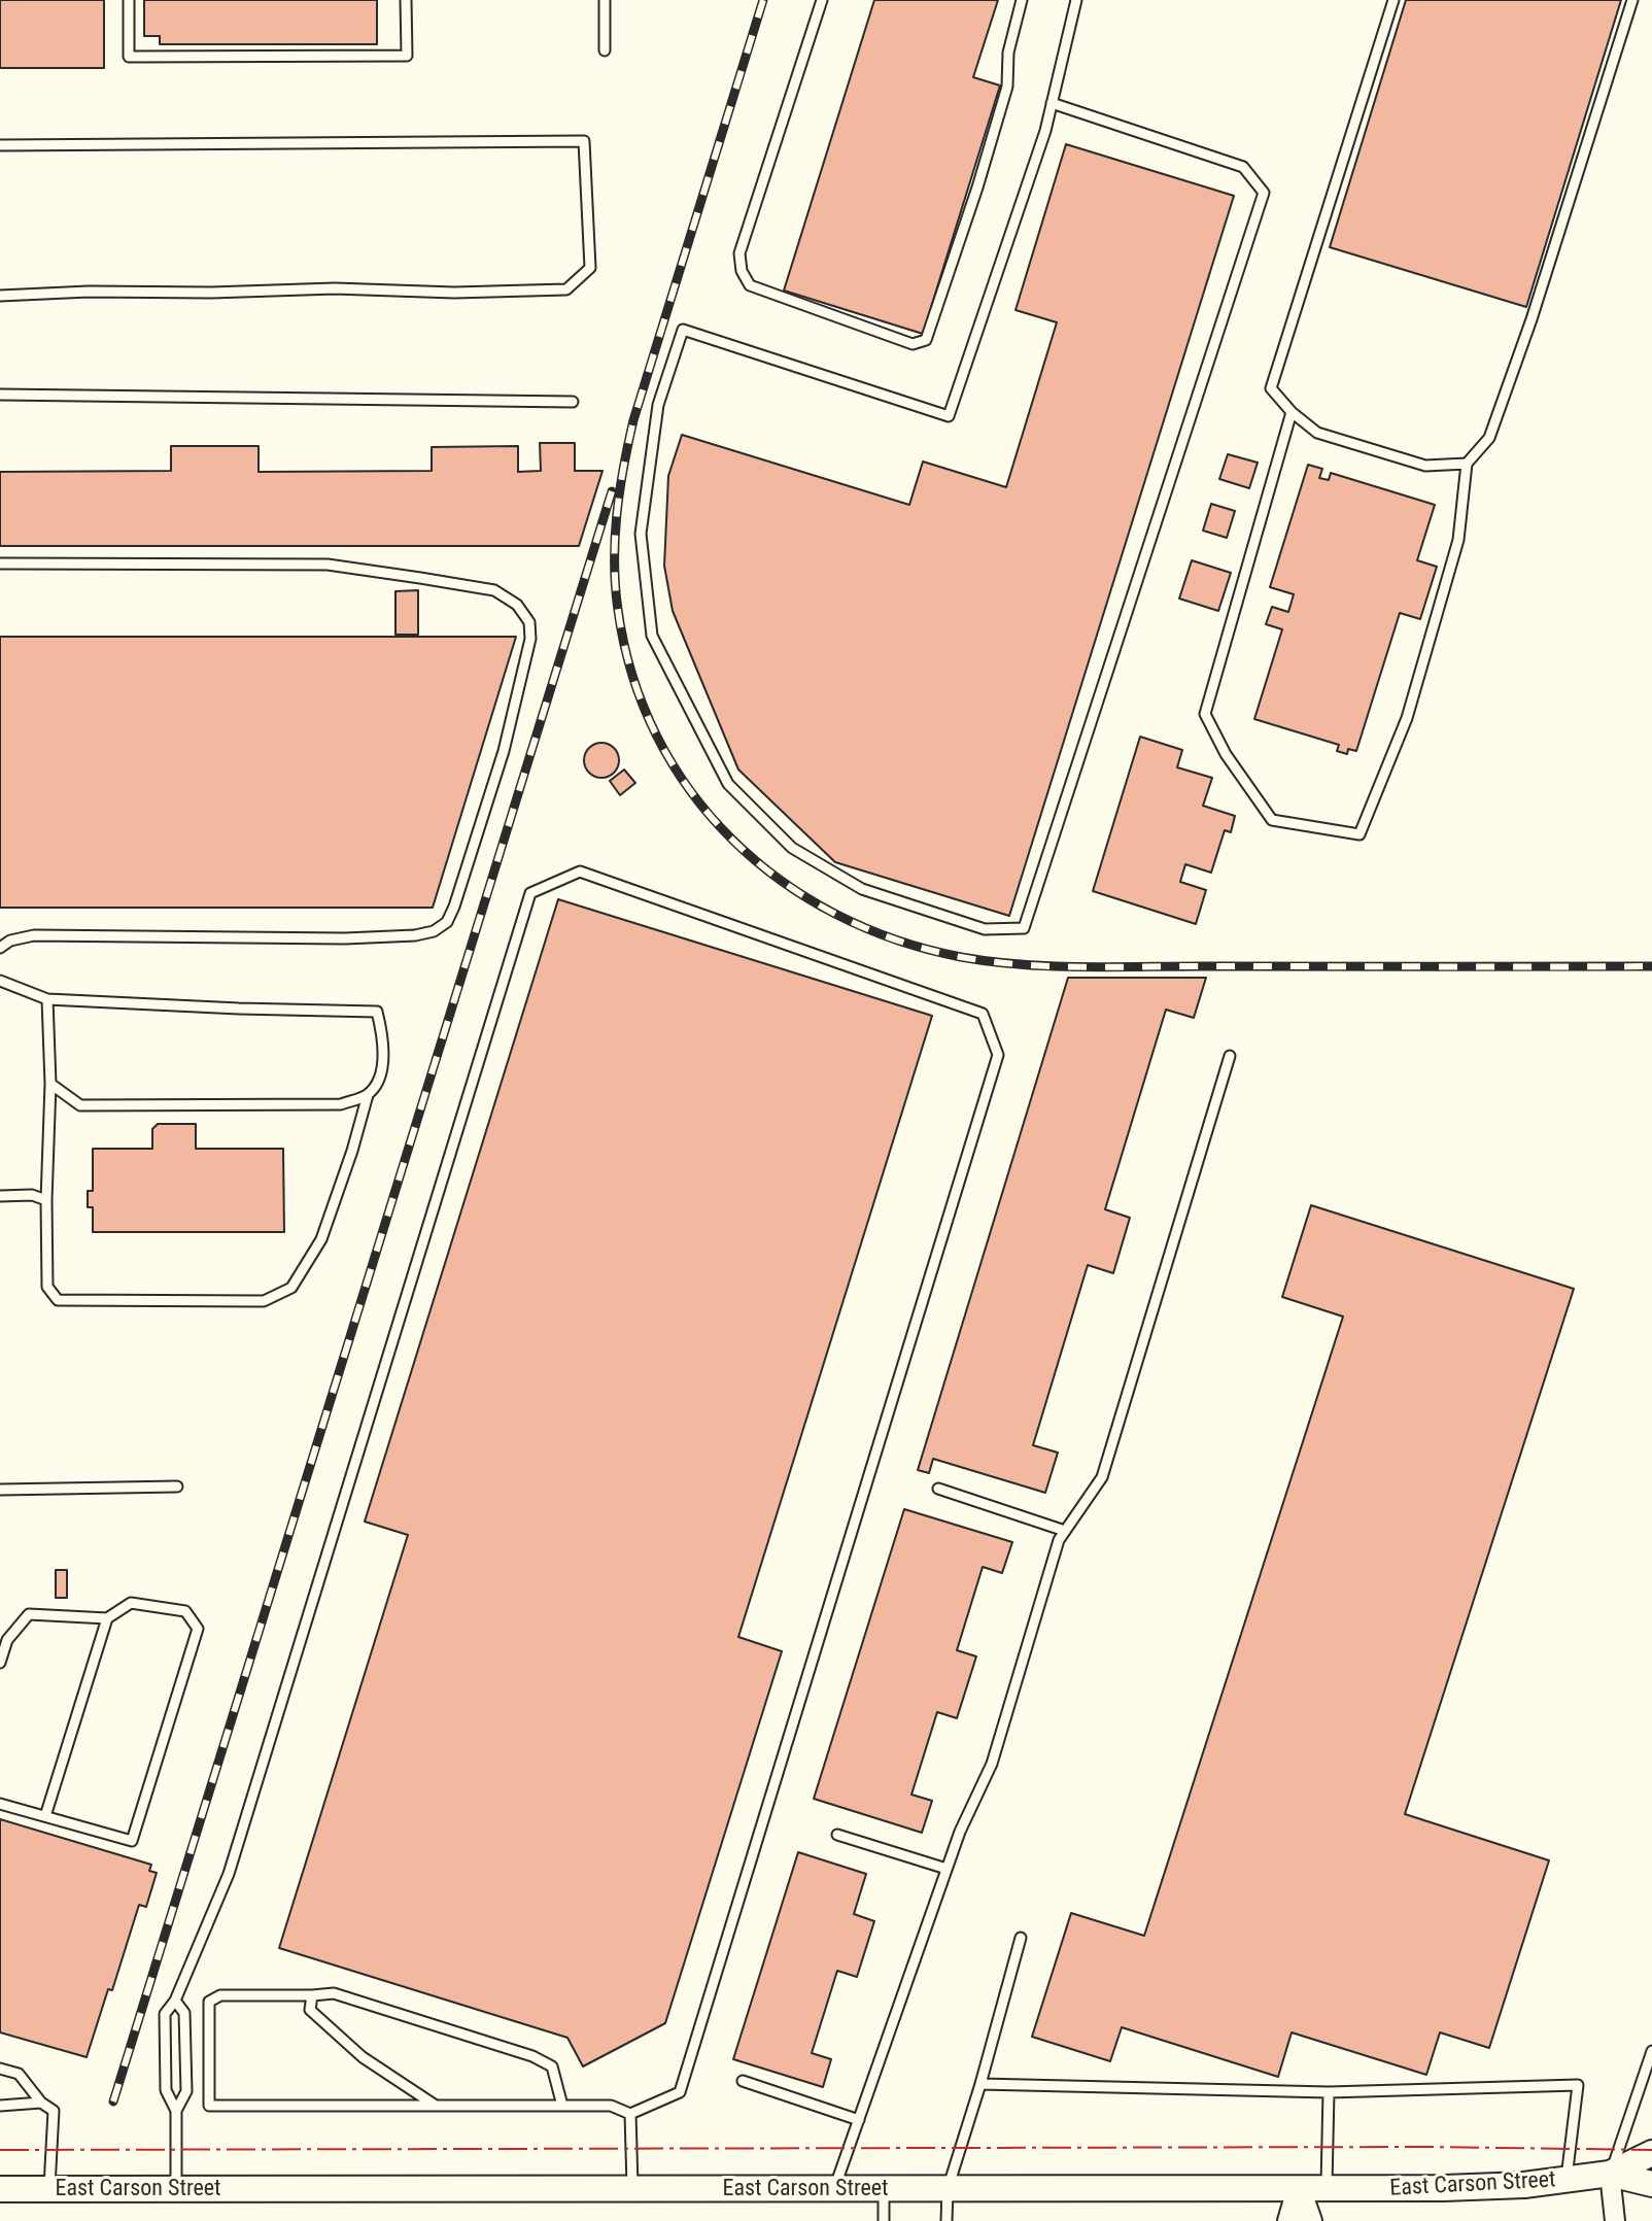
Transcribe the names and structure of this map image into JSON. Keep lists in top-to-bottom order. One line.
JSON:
{"streets":{"main road":["East Carson Street"]}}
